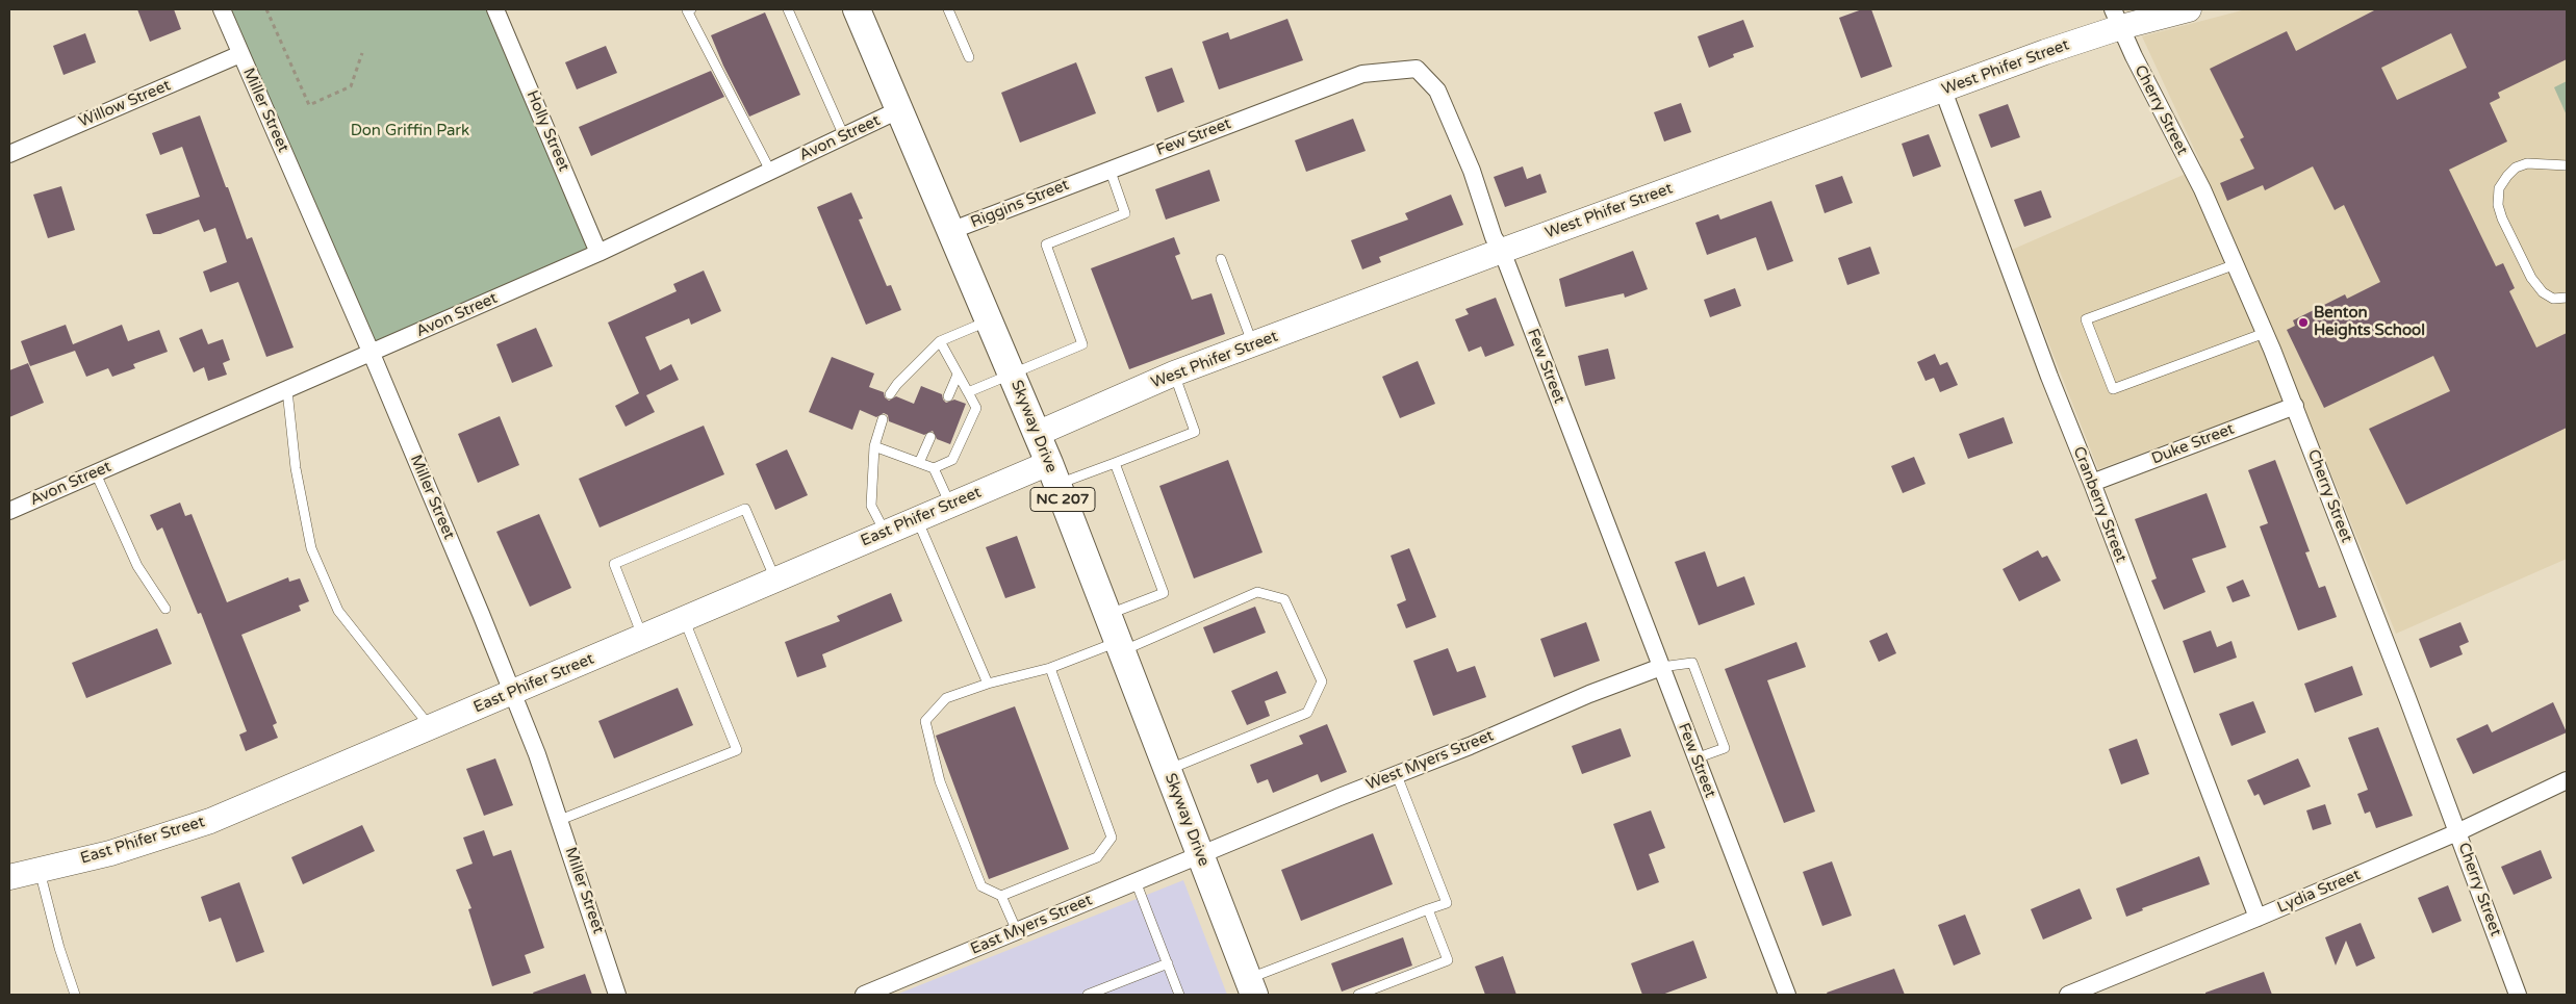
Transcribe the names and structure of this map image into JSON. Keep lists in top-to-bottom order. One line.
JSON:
{"streets":{"main road":["Skyway Drive","NC 207"],"street":["West Phifer Street","Willow Street","Miller Street","Cherry Street","Holly Street","Few Street","Avon Street","Riggins Street","Duke Street","Cranberry Street","East Phifer Street","West Myers Street","Lydia Street","East Myers Street"]},"crossings":[["West Phifer Street","Cherry Street"],["West Phifer Street","Few Street"],["West Phifer Street","Skyway Drive"],["West Phifer Street","Cranberry Street"],["Willow Street","Miller Street"],["Miller Street","Avon Street"],["Miller Street","East Phifer Street"],["Cherry Street","Duke Street"],["Cherry Street","Lydia Street"],["Holly Street","Avon Street"],["Few Street","Riggins Street"],["Few Street","West Myers Street"],["Avon Street","Skyway Drive"],["Riggins Street","Skyway Drive"],["Skyway Drive","East Phifer Street"],["Skyway Drive","West Myers Street"],["Skyway Drive","East Myers Street"],["Duke Street","Cranberry Street"],["Cranberry Street","Lydia Street"],["West Myers Street","East Myers Street"]],"parks":["Don Griffin Park"],"places":["Benton Heights School"]}
